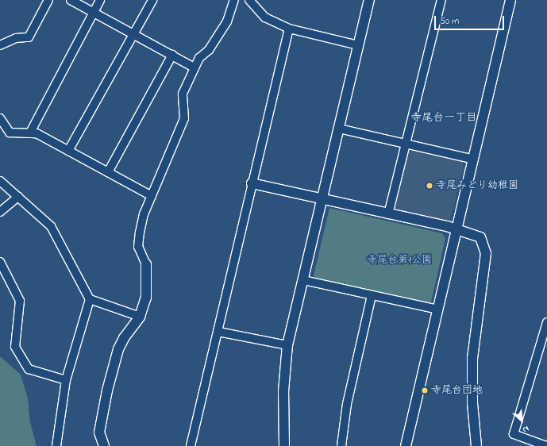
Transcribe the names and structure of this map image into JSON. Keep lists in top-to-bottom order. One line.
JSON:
{"districts":["寺尾台一丁目"],"parks":["寺尾台第1公園"],"places":["寺尾みどり幼稚園","寺尾台団地"],"scale_bar":"50 m","north":"bottom right"}
